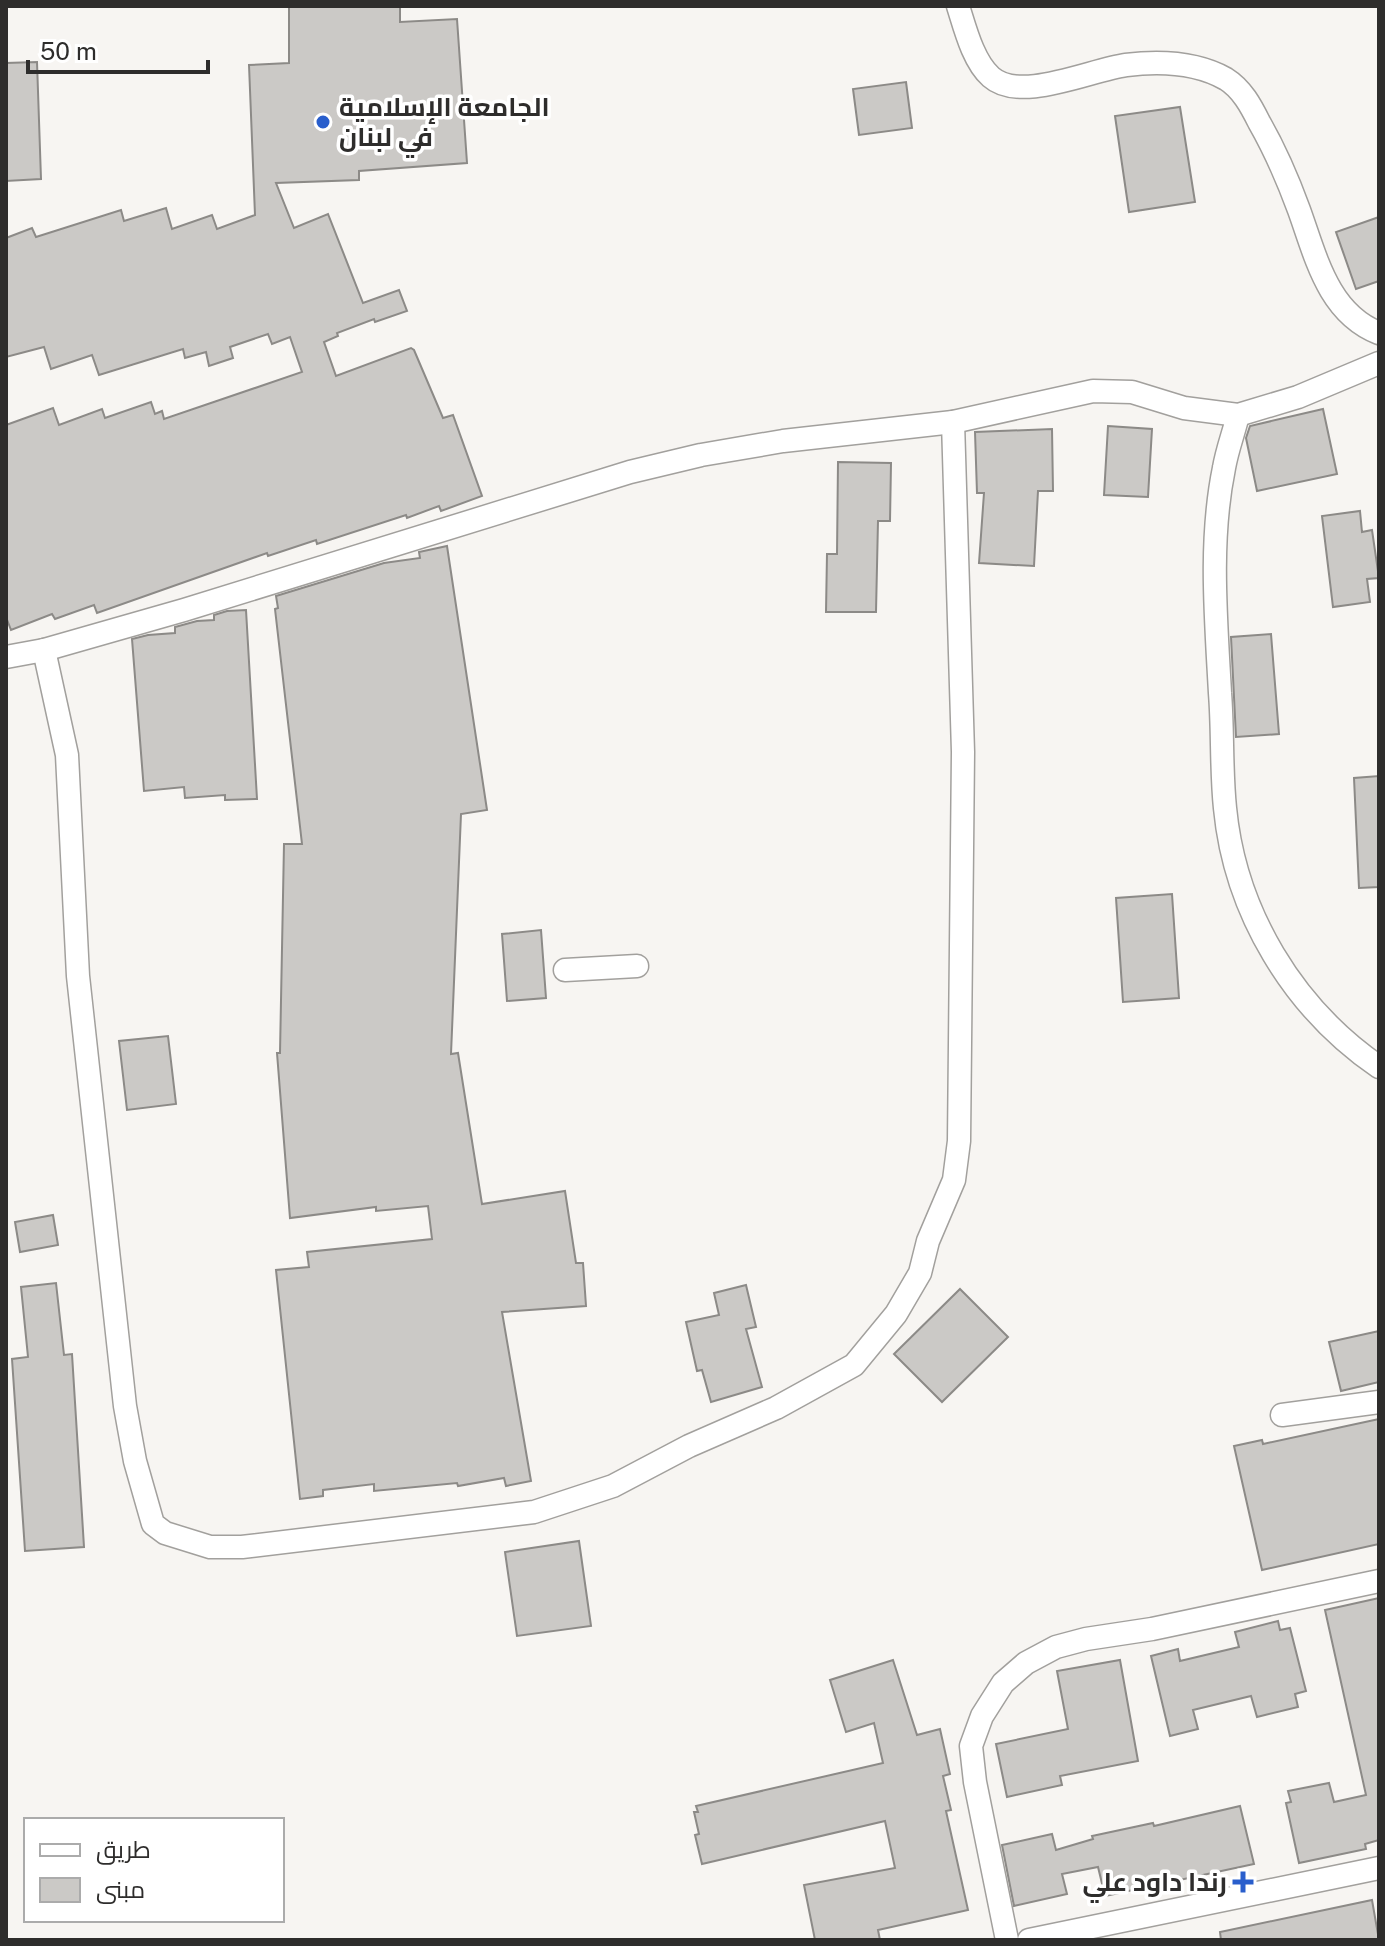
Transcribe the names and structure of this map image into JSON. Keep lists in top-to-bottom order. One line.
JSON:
{"places":{"other":["الجامعة الإسلامية في لبنان"],"health":["رندا داود علي"]},"legend":["طريق","مبنى"],"scale_bar":"50 m"}
